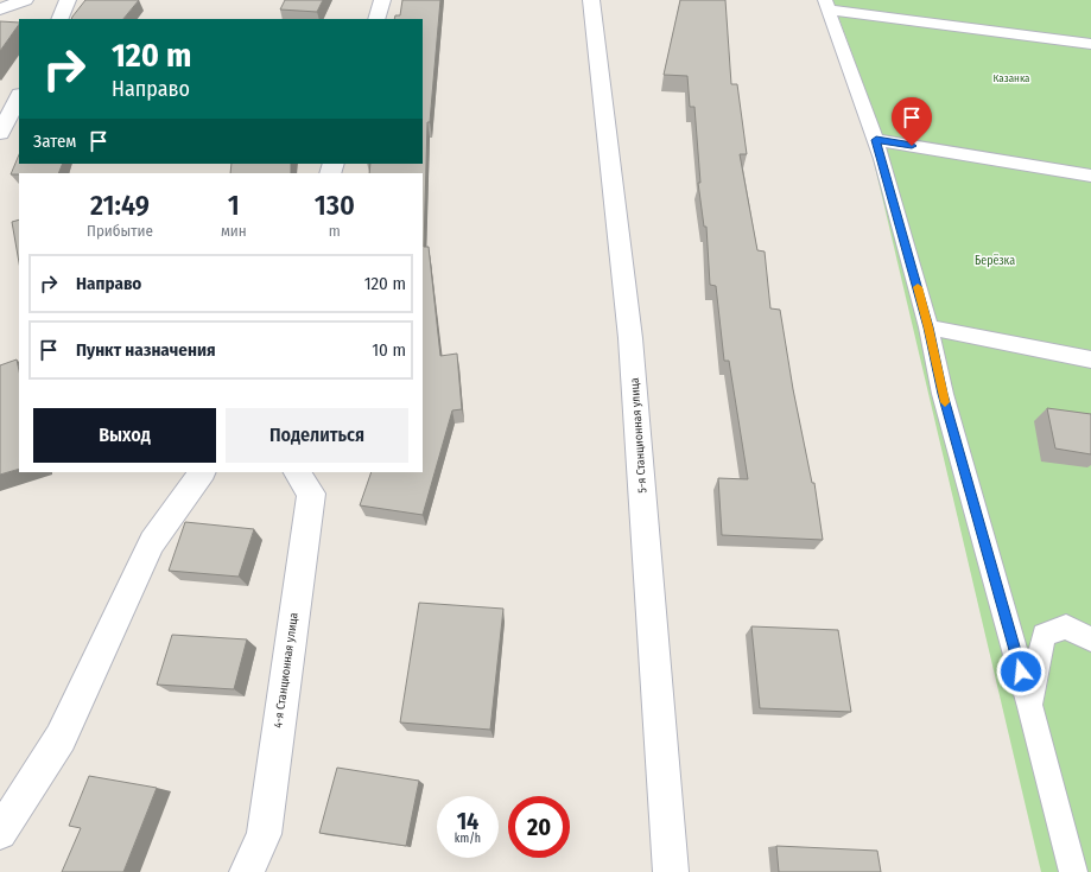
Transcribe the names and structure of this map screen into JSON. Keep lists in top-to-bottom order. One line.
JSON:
{"streets":{"street":["5-я Станционная улица","4-я Станционная улица"]},"parks":["Казанка","Берёзка"],"page":{"turn":["120 m","Направо"],"then":"Затем","eta":["21:49","Прибытие","1","мин","130","m"],"list":[{"name":"Направо","value":"120 m"},{"name":"Пункт назначения","value":"10 m"}],"buttons":["Выход","Поделиться"],"speed":"14 km/h","limit":"20"}}
